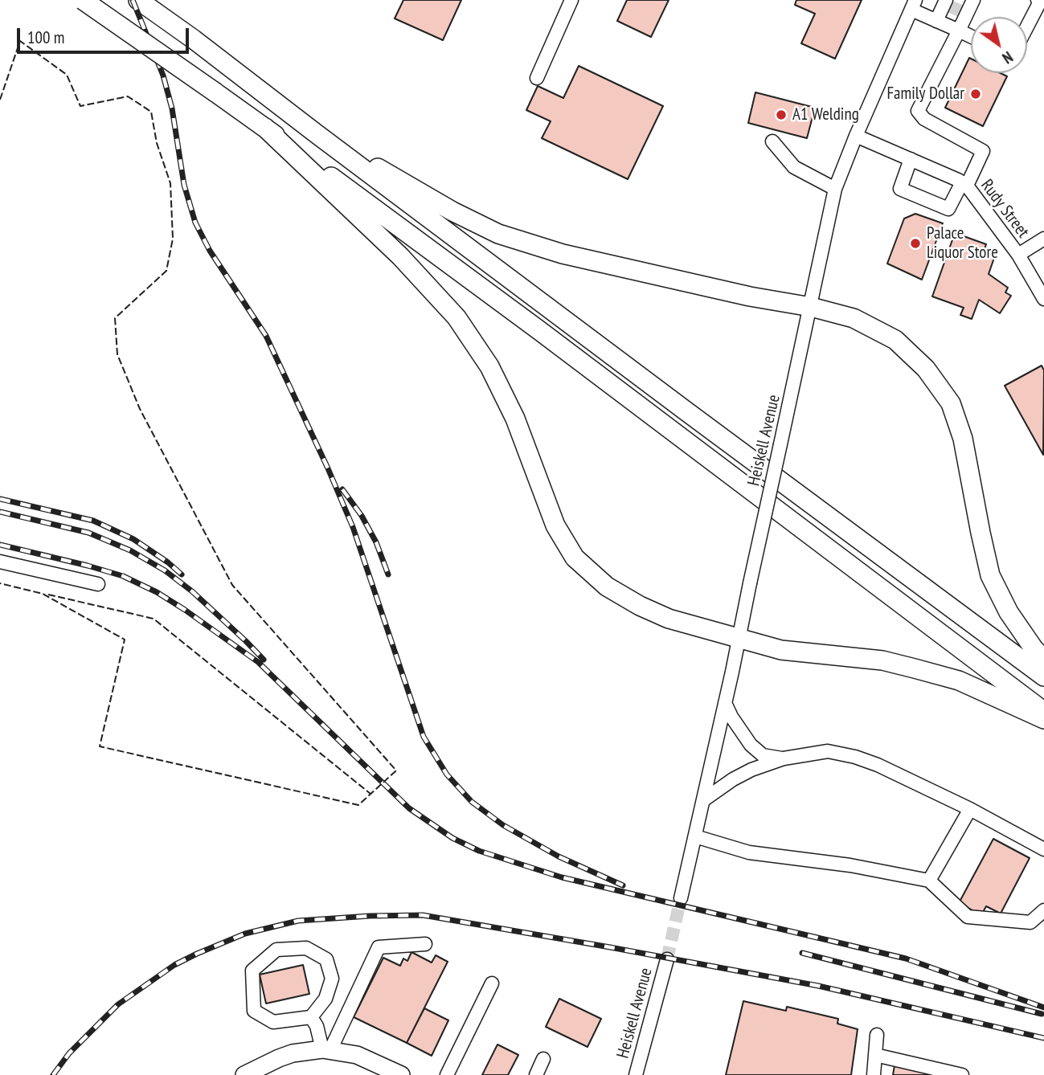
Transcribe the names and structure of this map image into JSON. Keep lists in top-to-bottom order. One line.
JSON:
{"streets":{"street":["Rudy Street","Heiskell Avenue"]},"crossings":[["Rudy Street","Heiskell Avenue"]],"places":["Family Dollar","A1 Welding","Palace Liquor Store"],"scale_bar":"100 m","north":"bottom right"}
